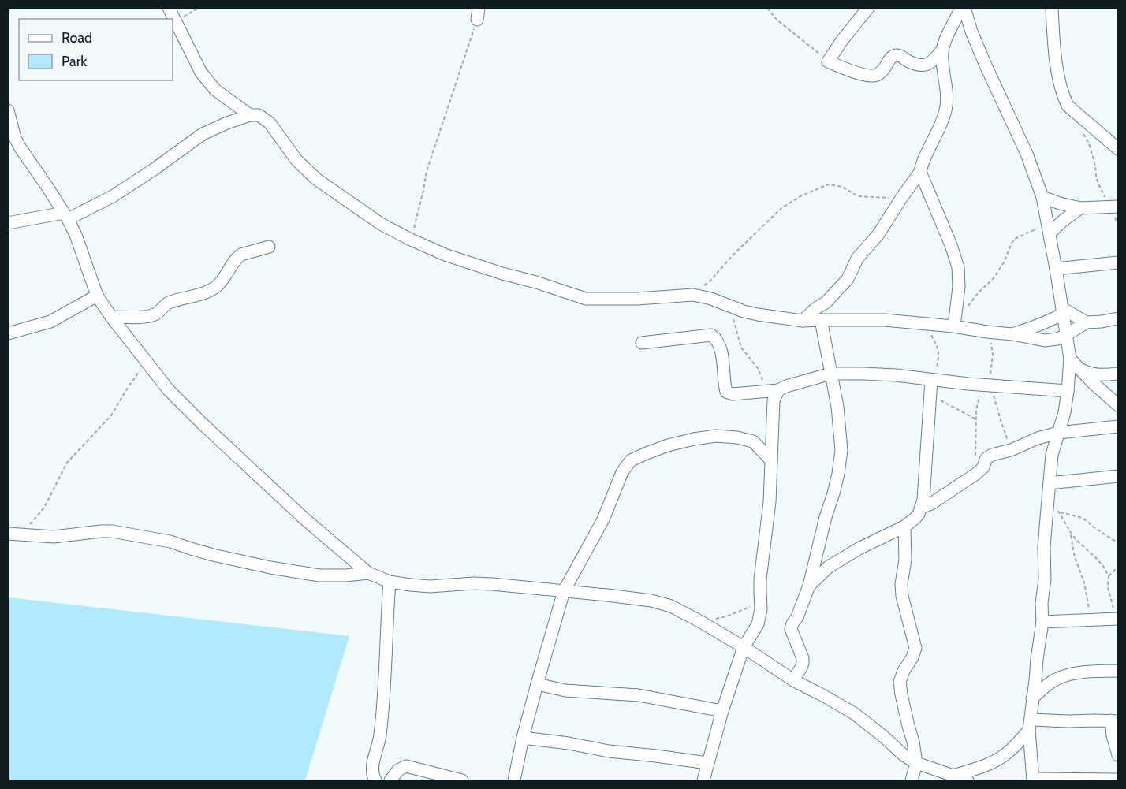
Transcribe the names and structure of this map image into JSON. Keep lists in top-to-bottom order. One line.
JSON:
{"legend":["Road","Park"]}
